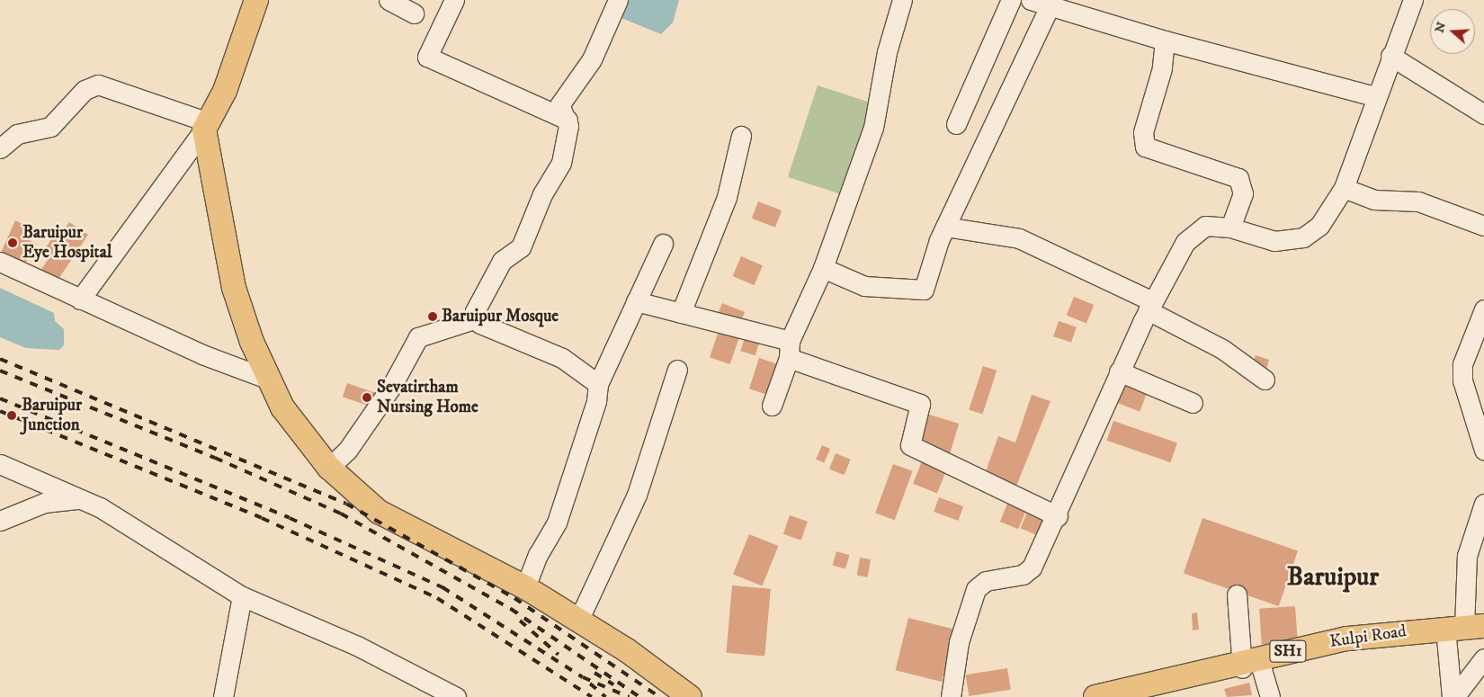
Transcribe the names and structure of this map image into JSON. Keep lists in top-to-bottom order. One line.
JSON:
{"streets":{"main road":["Kulpi Road","SH1"]},"districts":["Baruipur"],"places":["Baruipur Eye Hospital","Baruipur Mosque","Sevatirtham Nursing Home","Baruipur Junction"],"north":"left"}
